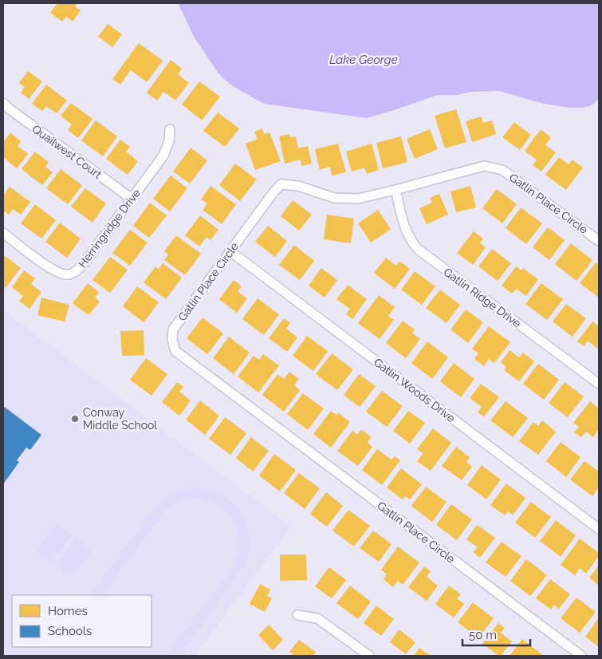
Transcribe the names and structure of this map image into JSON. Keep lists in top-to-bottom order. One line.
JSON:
{"streets":{"street":["Quailwest Court","Gatlin Place Circle","Herringridge Drive","Gatlin Ridge Drive","Gatlin Woods Drive"]},"crossings":[["Quailwest Court","Herringridge Drive"],["Gatlin Place Circle","Gatlin Ridge Drive"],["Gatlin Place Circle","Gatlin Woods Drive"]],"water":["Lake George"],"places":["Conway Middle School"],"legend":["Homes","Schools"],"scale_bar":"50 m"}
